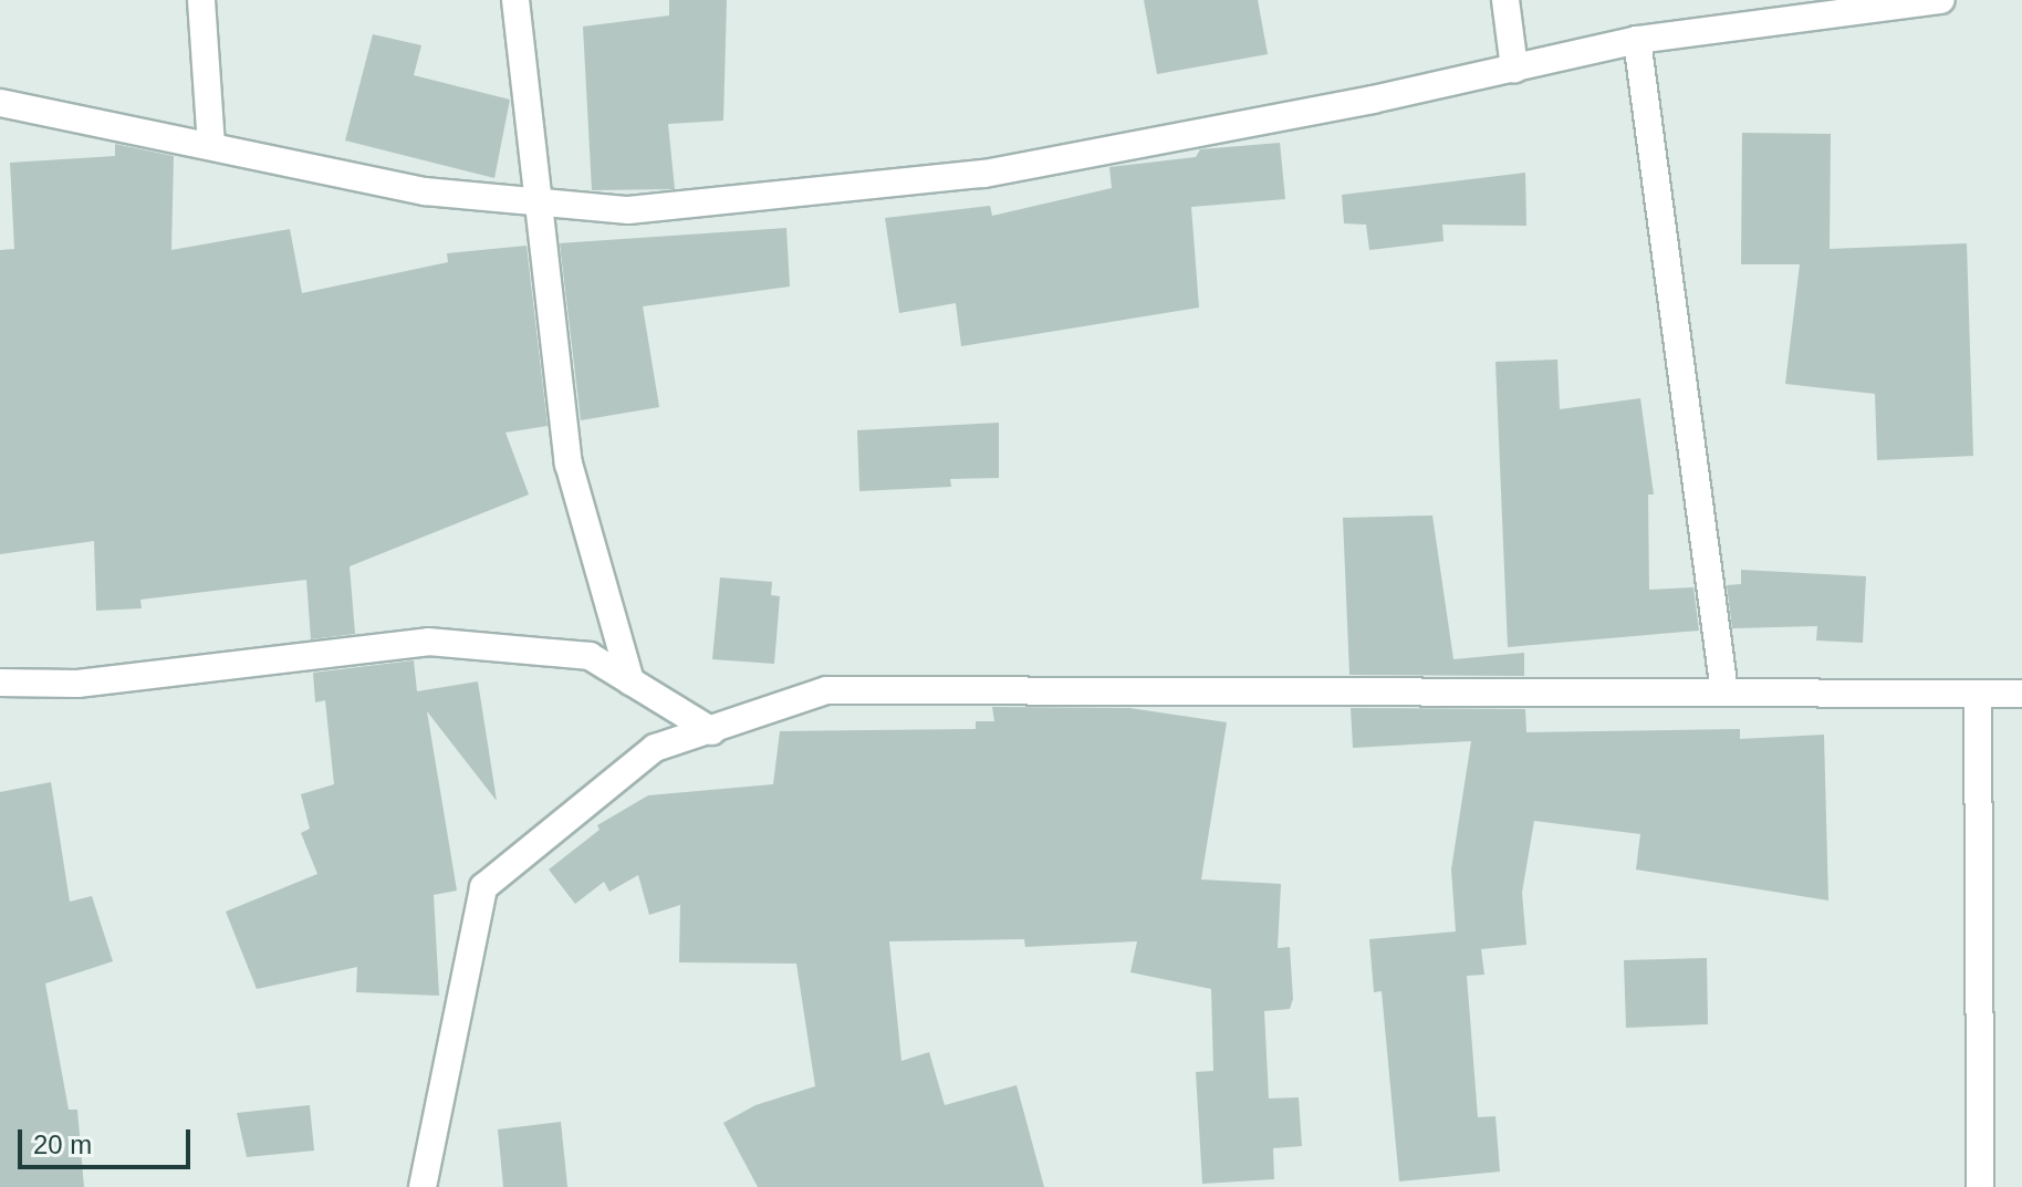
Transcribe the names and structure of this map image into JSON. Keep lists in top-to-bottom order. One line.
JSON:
{"scale_bar":"20 m"}
